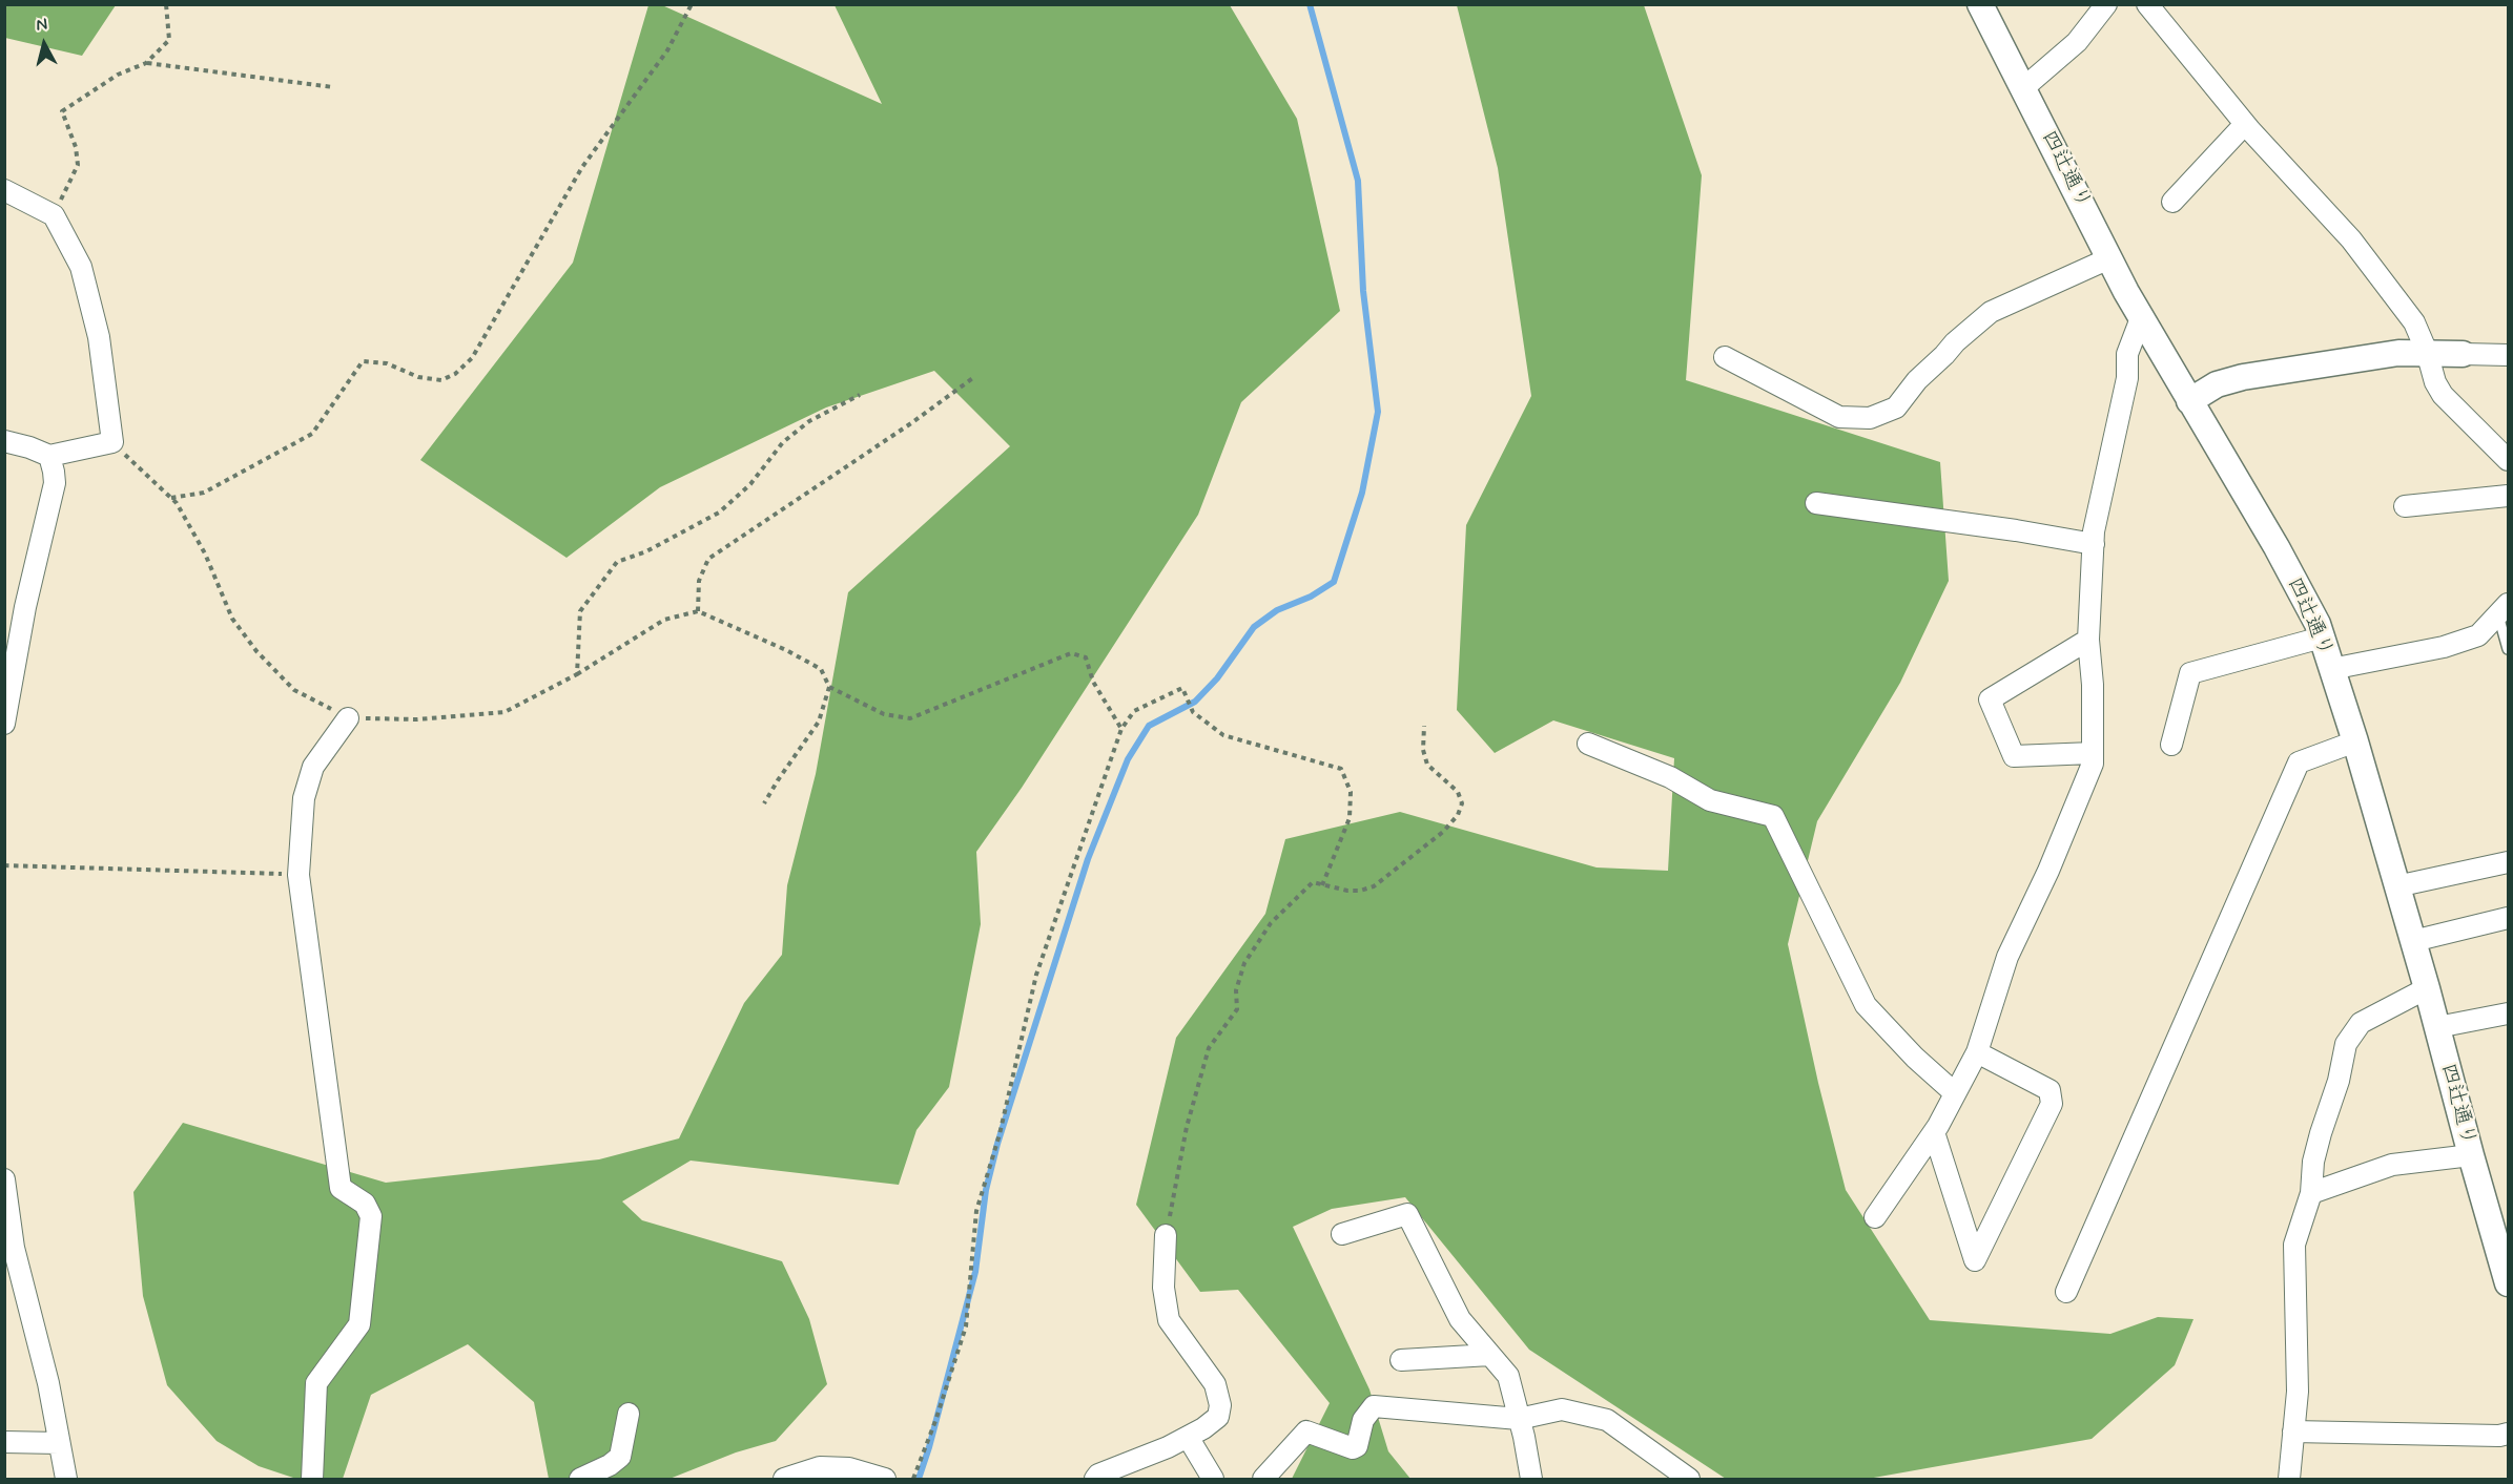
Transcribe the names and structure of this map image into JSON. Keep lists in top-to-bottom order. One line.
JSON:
{"streets":{"street":["四辻通り"]},"north":"top"}
